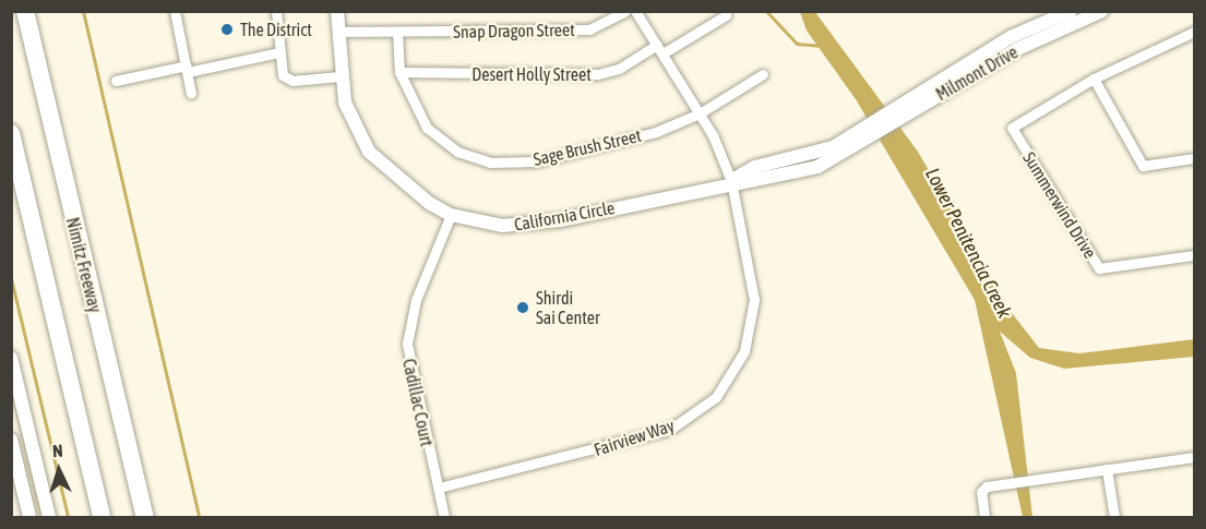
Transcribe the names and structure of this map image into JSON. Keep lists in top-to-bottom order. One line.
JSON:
{"streets":{"highway":["Nimitz Freeway"],"street":["Snap Dragon Street","Milmont Drive","Desert Holly Street","Sage Brush Street","Summerwind Drive","California Circle","Cadillac Court","Fairview Way"]},"crossings":[["Snap Dragon Street","Sage Brush Street"],["Snap Dragon Street","California Circle"],["Milmont Drive","California Circle"],["Desert Holly Street","Sage Brush Street"],["Desert Holly Street","Fairview Way"],["Sage Brush Street","Fairview Way"],["California Circle","Cadillac Court"],["California Circle","Fairview Way"],["Cadillac Court","Fairview Way"]],"water":["Lower Penitencia Creek"],"places":["The District","Shirdi Sai Center"],"north":"top"}
